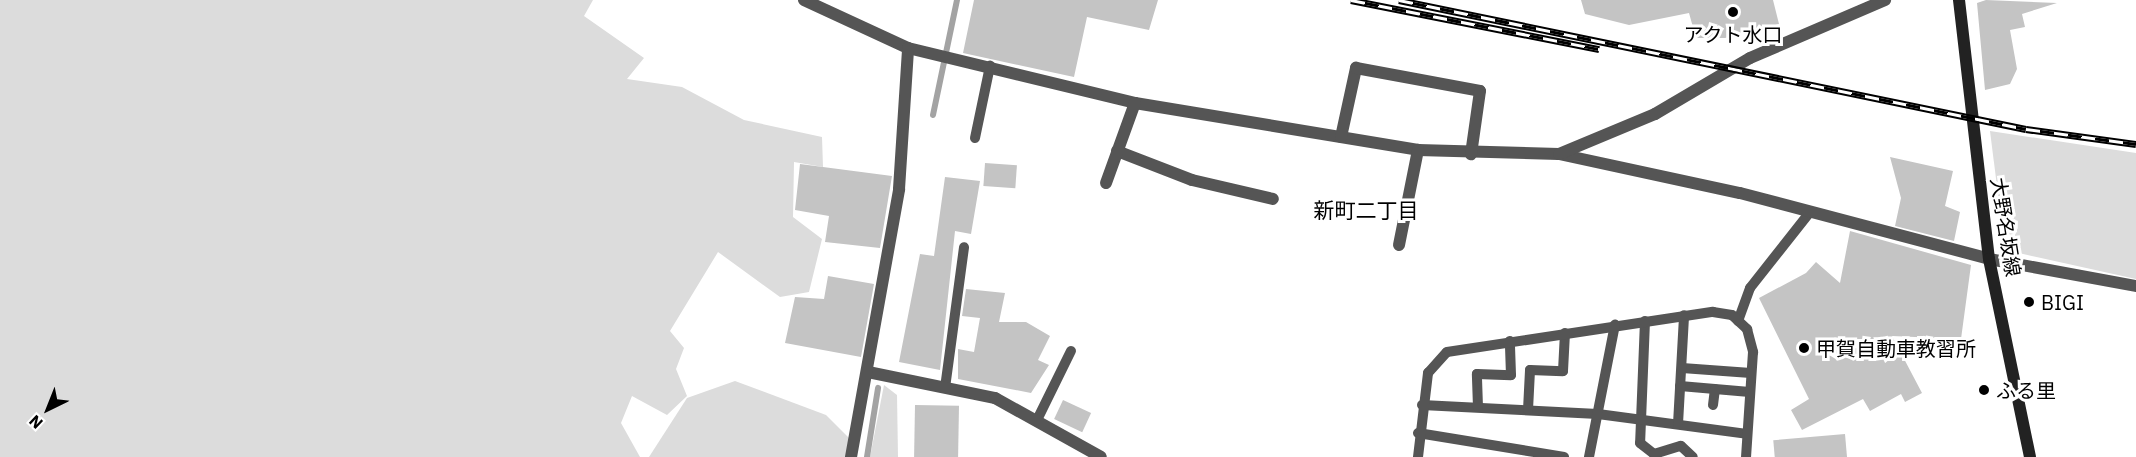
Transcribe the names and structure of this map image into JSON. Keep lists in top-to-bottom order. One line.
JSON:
{"streets":{"main road":["大野名坂線"]},"districts":["新町二丁目"],"places":["アクト水口","BIGI","甲賀自動車教習所","ふる里"],"north":"bottom left"}
